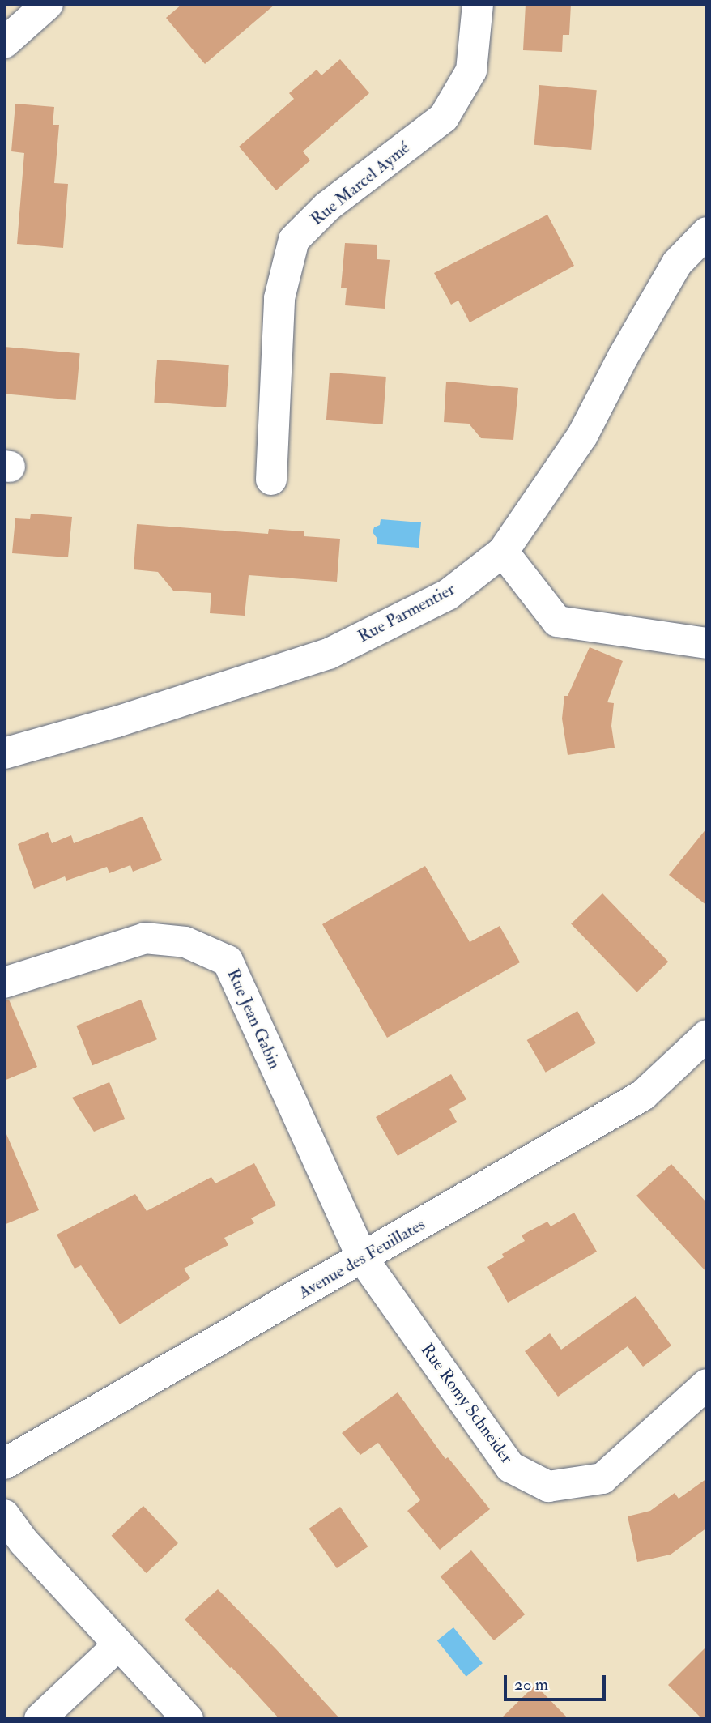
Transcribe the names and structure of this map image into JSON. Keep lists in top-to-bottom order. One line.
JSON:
{"streets":{"street":["Rue Marcel Aymé","Rue Parmentier","Rue Jean Gabin","Avenue des Feuillates","Rue Romy Schneider"]},"crossings":[["Rue Jean Gabin","Avenue des Feuillates"],["Rue Jean Gabin","Rue Romy Schneider"],["Avenue des Feuillates","Rue Romy Schneider"]],"scale_bar":"20 m"}
